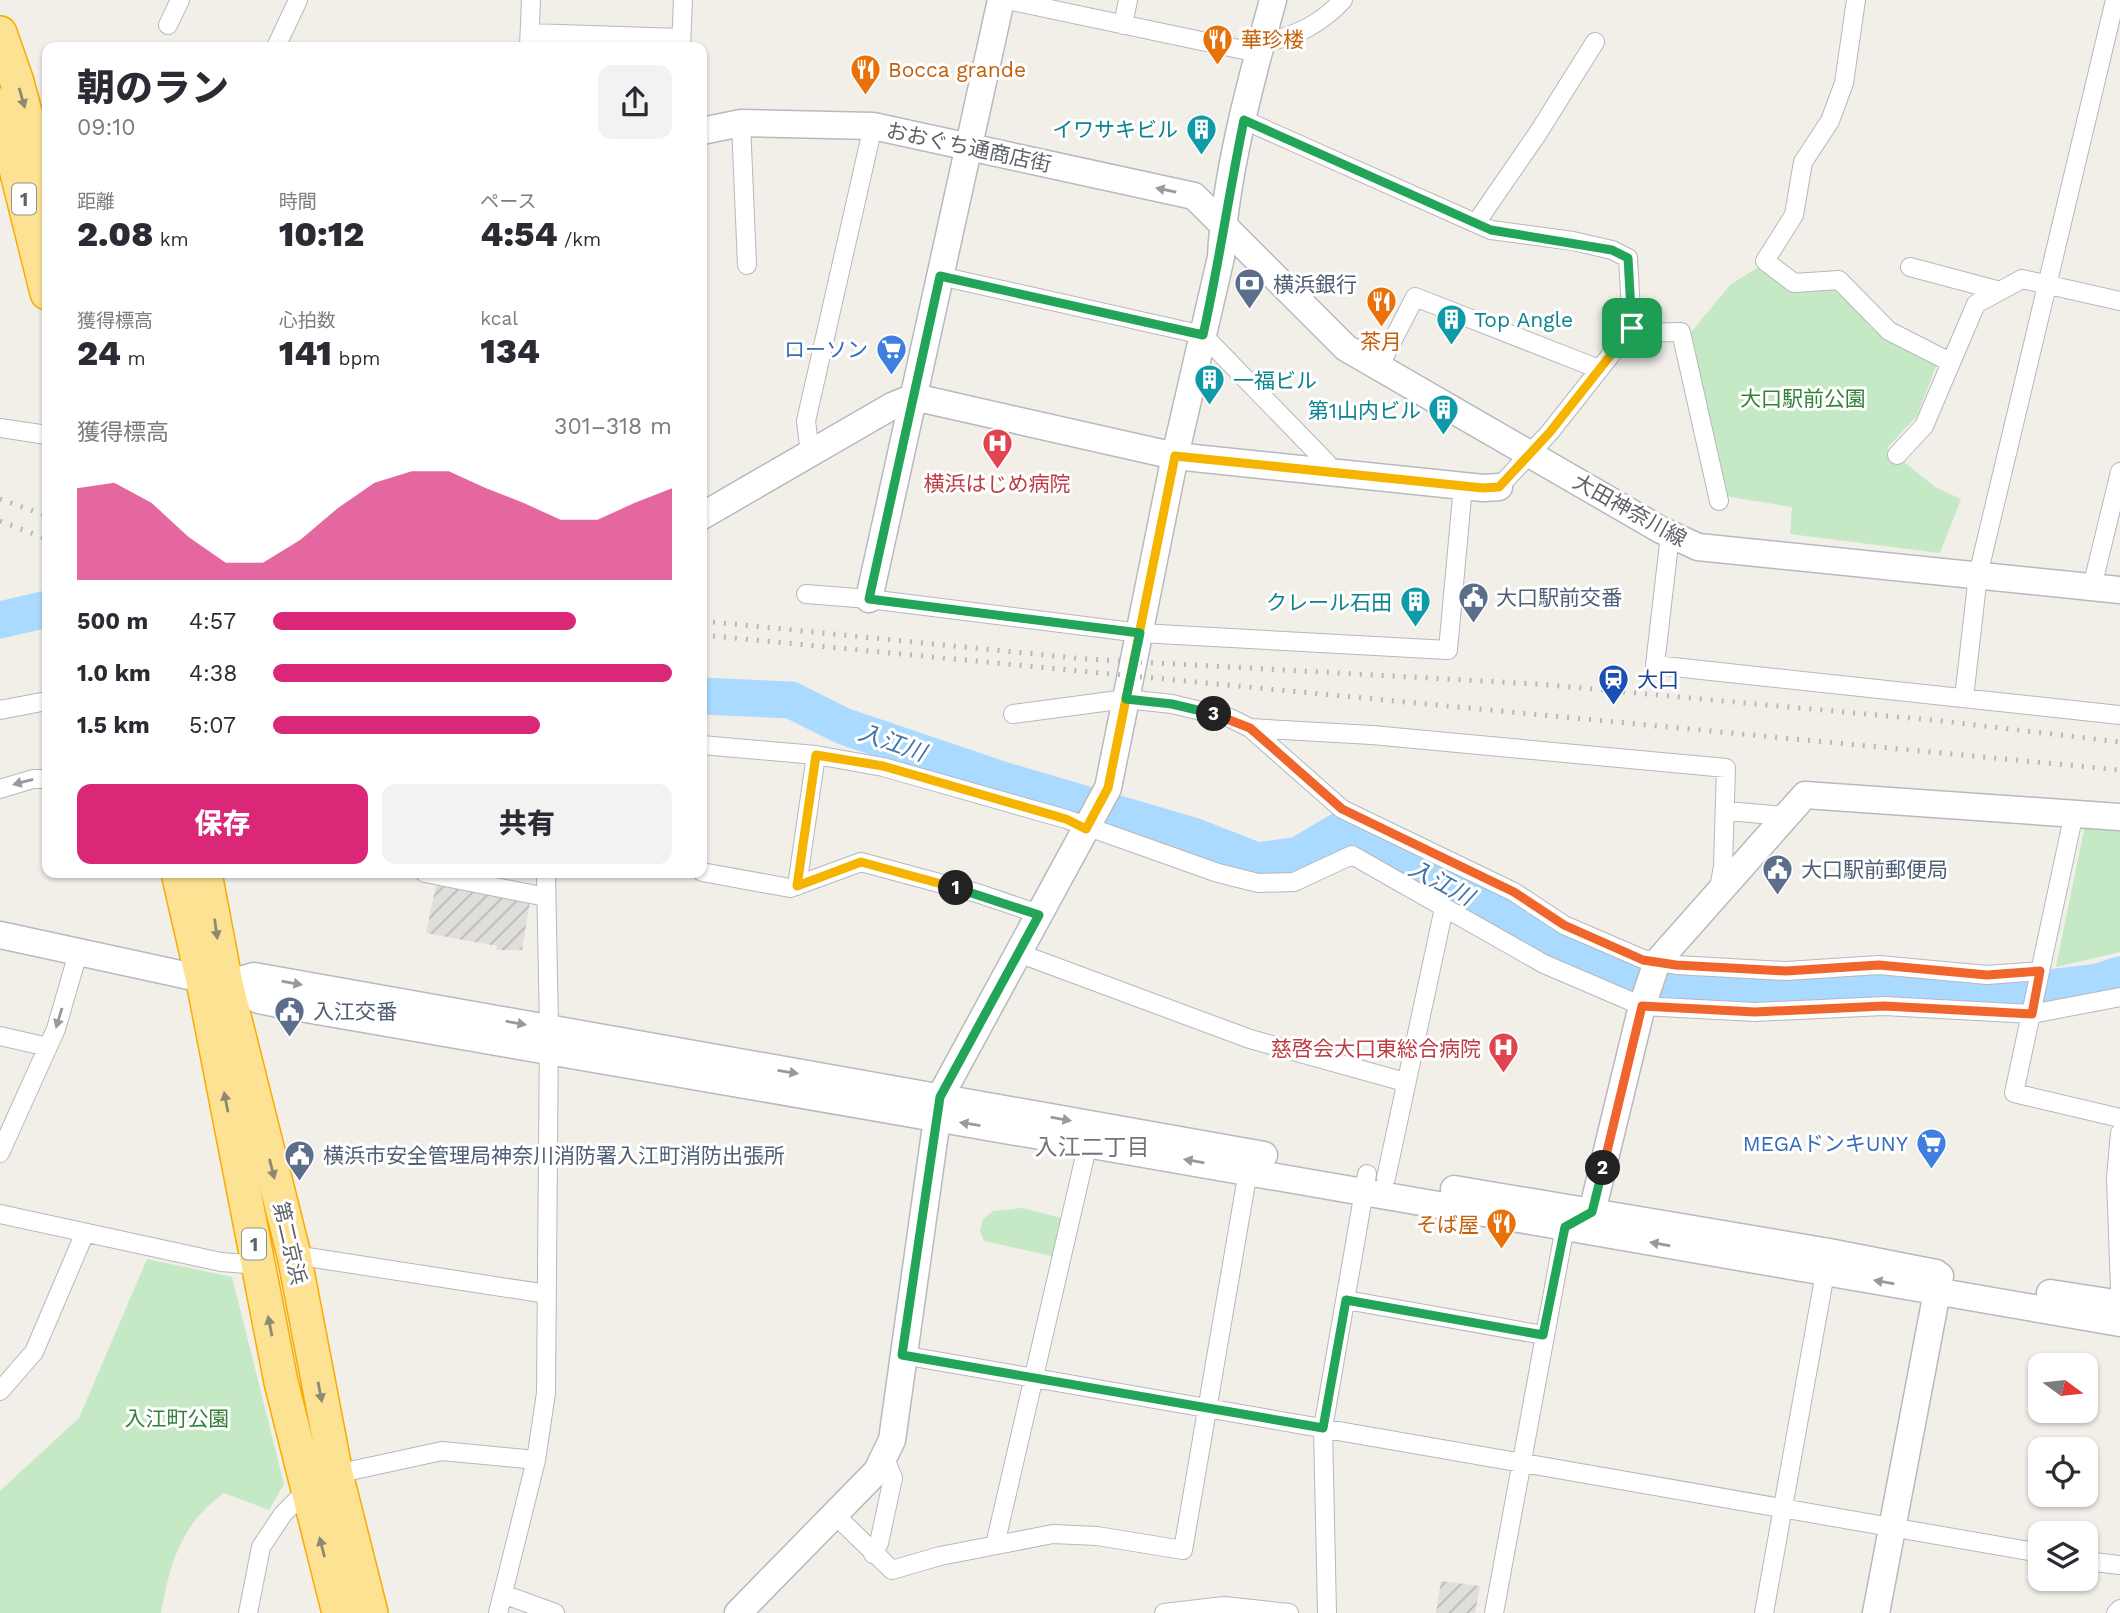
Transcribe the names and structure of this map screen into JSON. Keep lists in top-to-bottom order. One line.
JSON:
{"streets":{"highway":["1","第二京浜"],"street":["おおぐち通商店街","大田神奈川線"]},"crossings":[["おおぐち通商店街","大田神奈川線"]],"districts":["入江二丁目"],"water":["入江川"],"parks":["大口駅前公園","入江町公園"],"places":{"restaurant":["華珍楼","Bocca grande","茶月","そば屋"],"building":["イワサキビル","Top Angle","一福ビル","第1山内ビル","クレール石田"],"bank":["横浜銀行"],"supermarket":["ローソン","MEGAドンキUNY"],"hospital":["横浜はじめ病院","慈啓会大口東総合病院"],"public building":["大口駅前交番","大口駅前郵便局","入江交番","横浜市安全管理局神奈川消防署入江町消防出張所"],"station":["大口"]},"north":"right","page":{"heading":["朝のラン","09:10"],"stats":[["距離","2.08 km"],["時間","10:12"],["ペース","4:54 /km"],["獲得標高","24 m"],["心拍数","141 bpm"],["kcal","134"]],"chart":["獲得標高","301–318 m"],"list":[{"name":"500 m","note":"4:57"},{"name":"1.0 km","note":"4:38"},{"name":"1.5 km","note":"5:07"}],"pins":["3","1","2"],"buttons":["保存","共有"]}}
